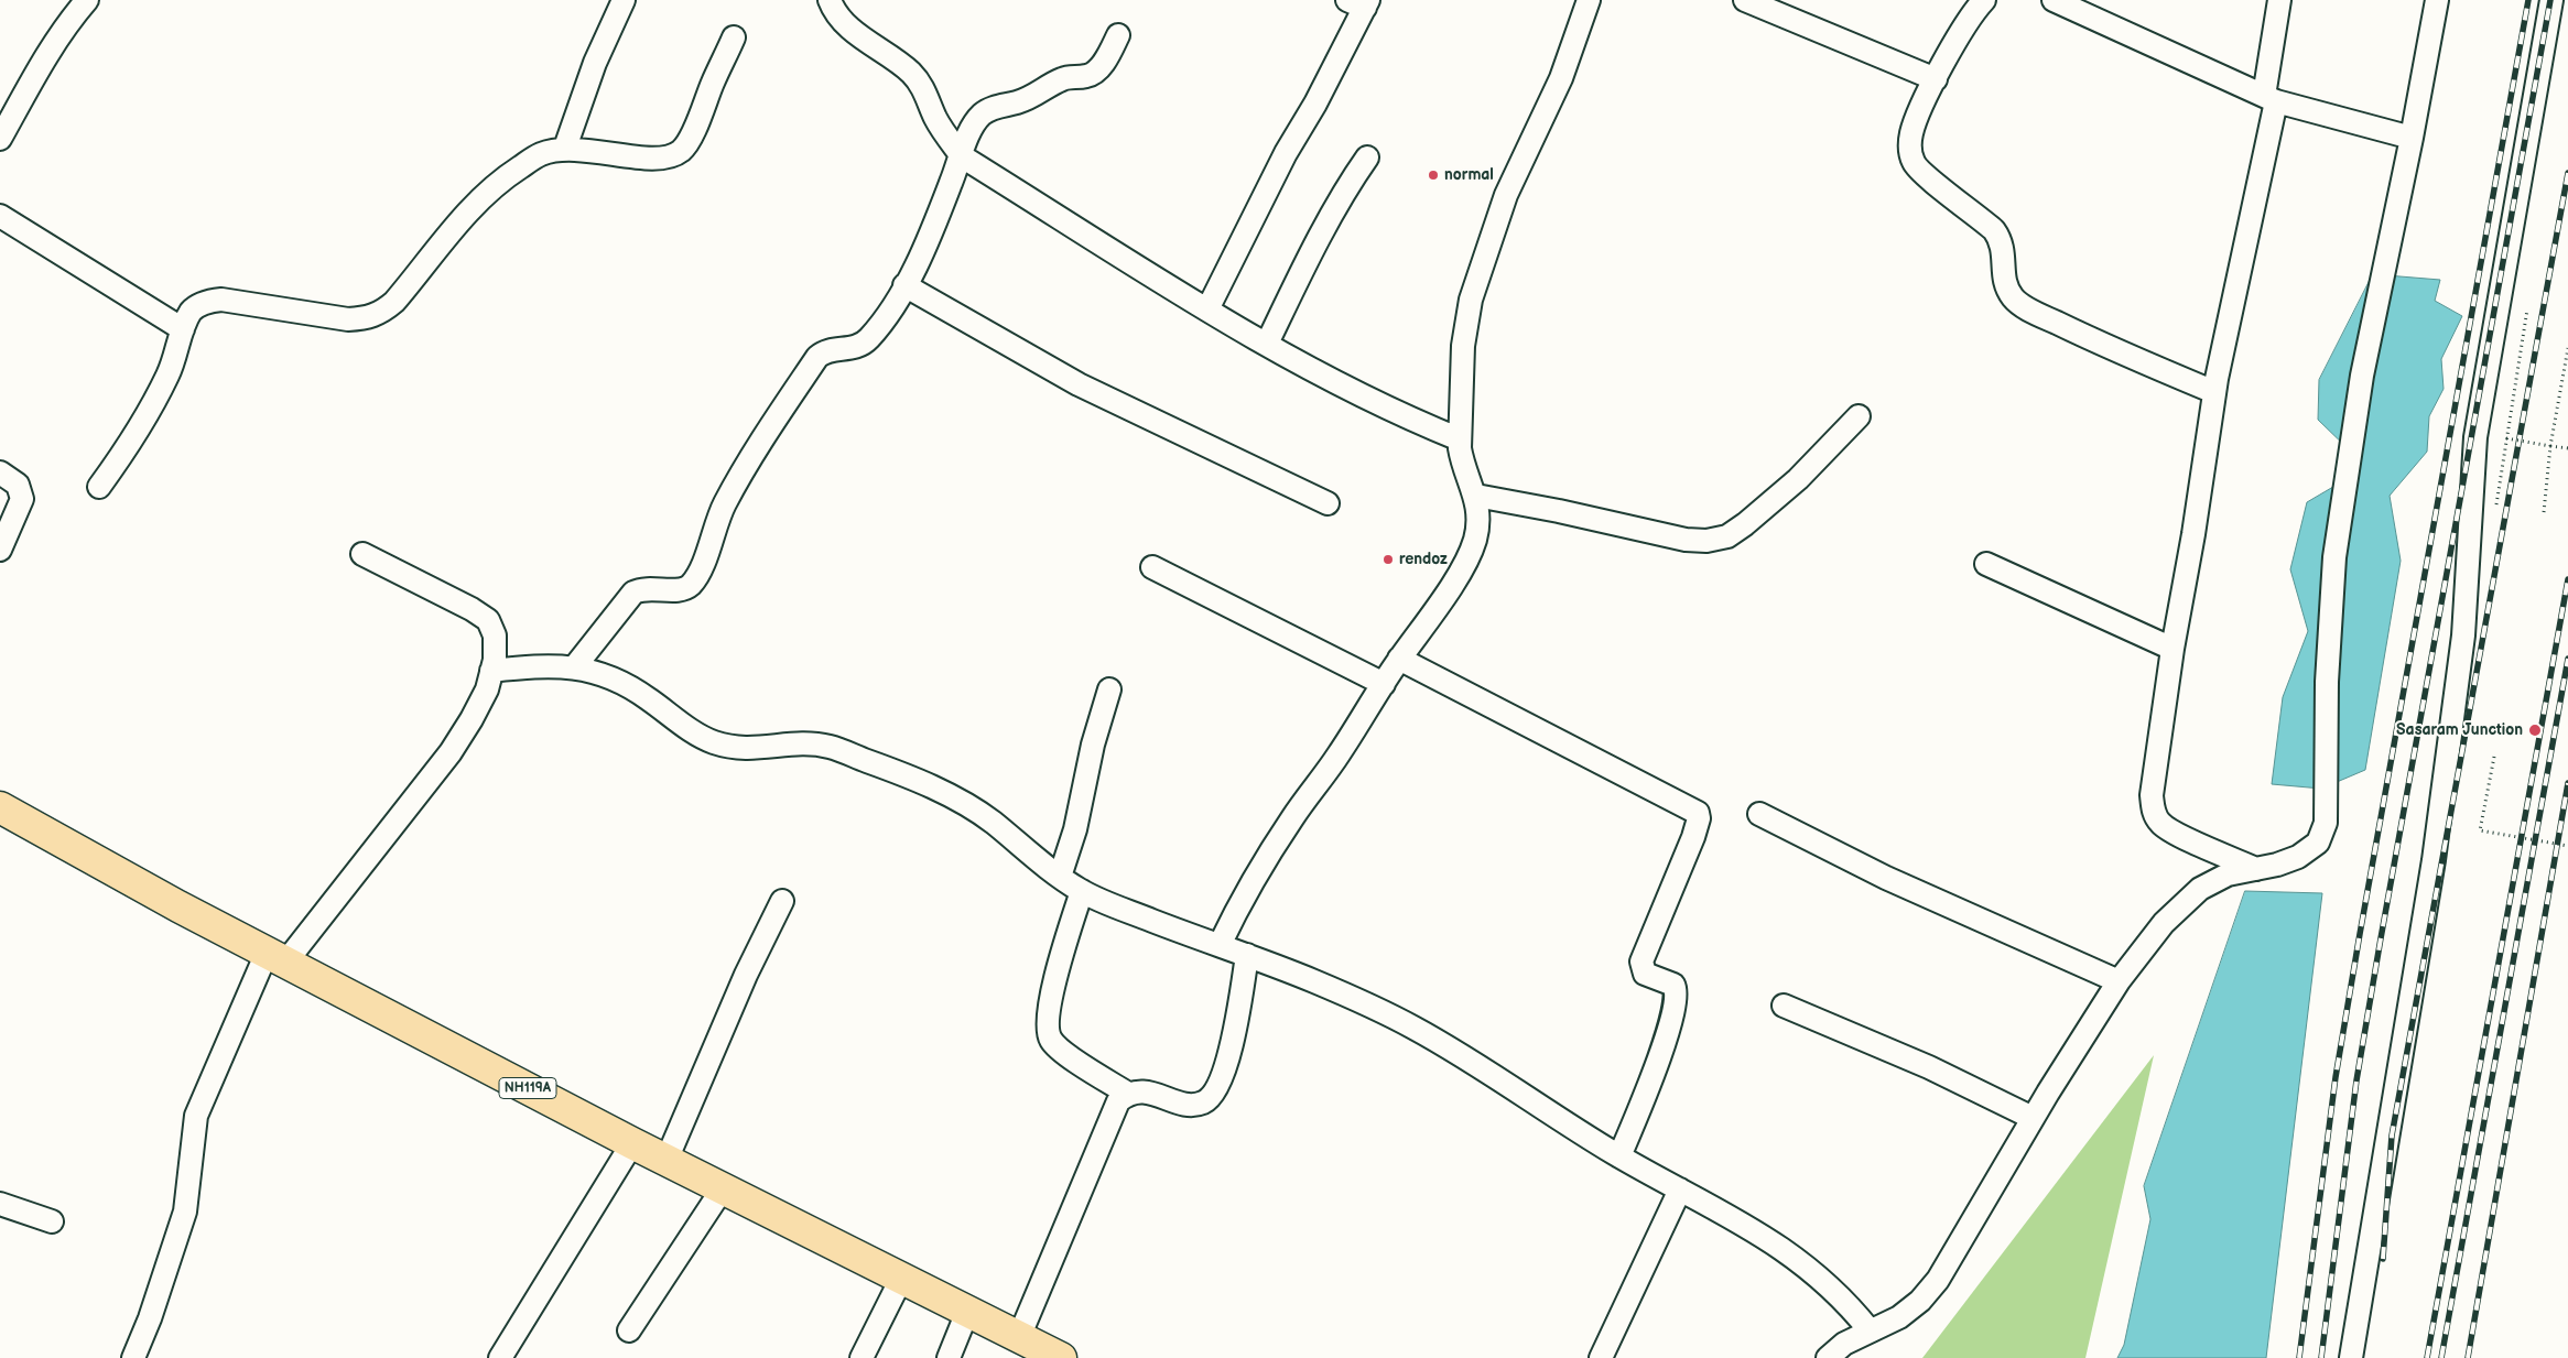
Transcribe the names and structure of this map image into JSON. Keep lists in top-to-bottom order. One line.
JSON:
{"streets":{"highway":["NH119A"]},"places":["normal","rendoz","Sasaram Junction"]}
